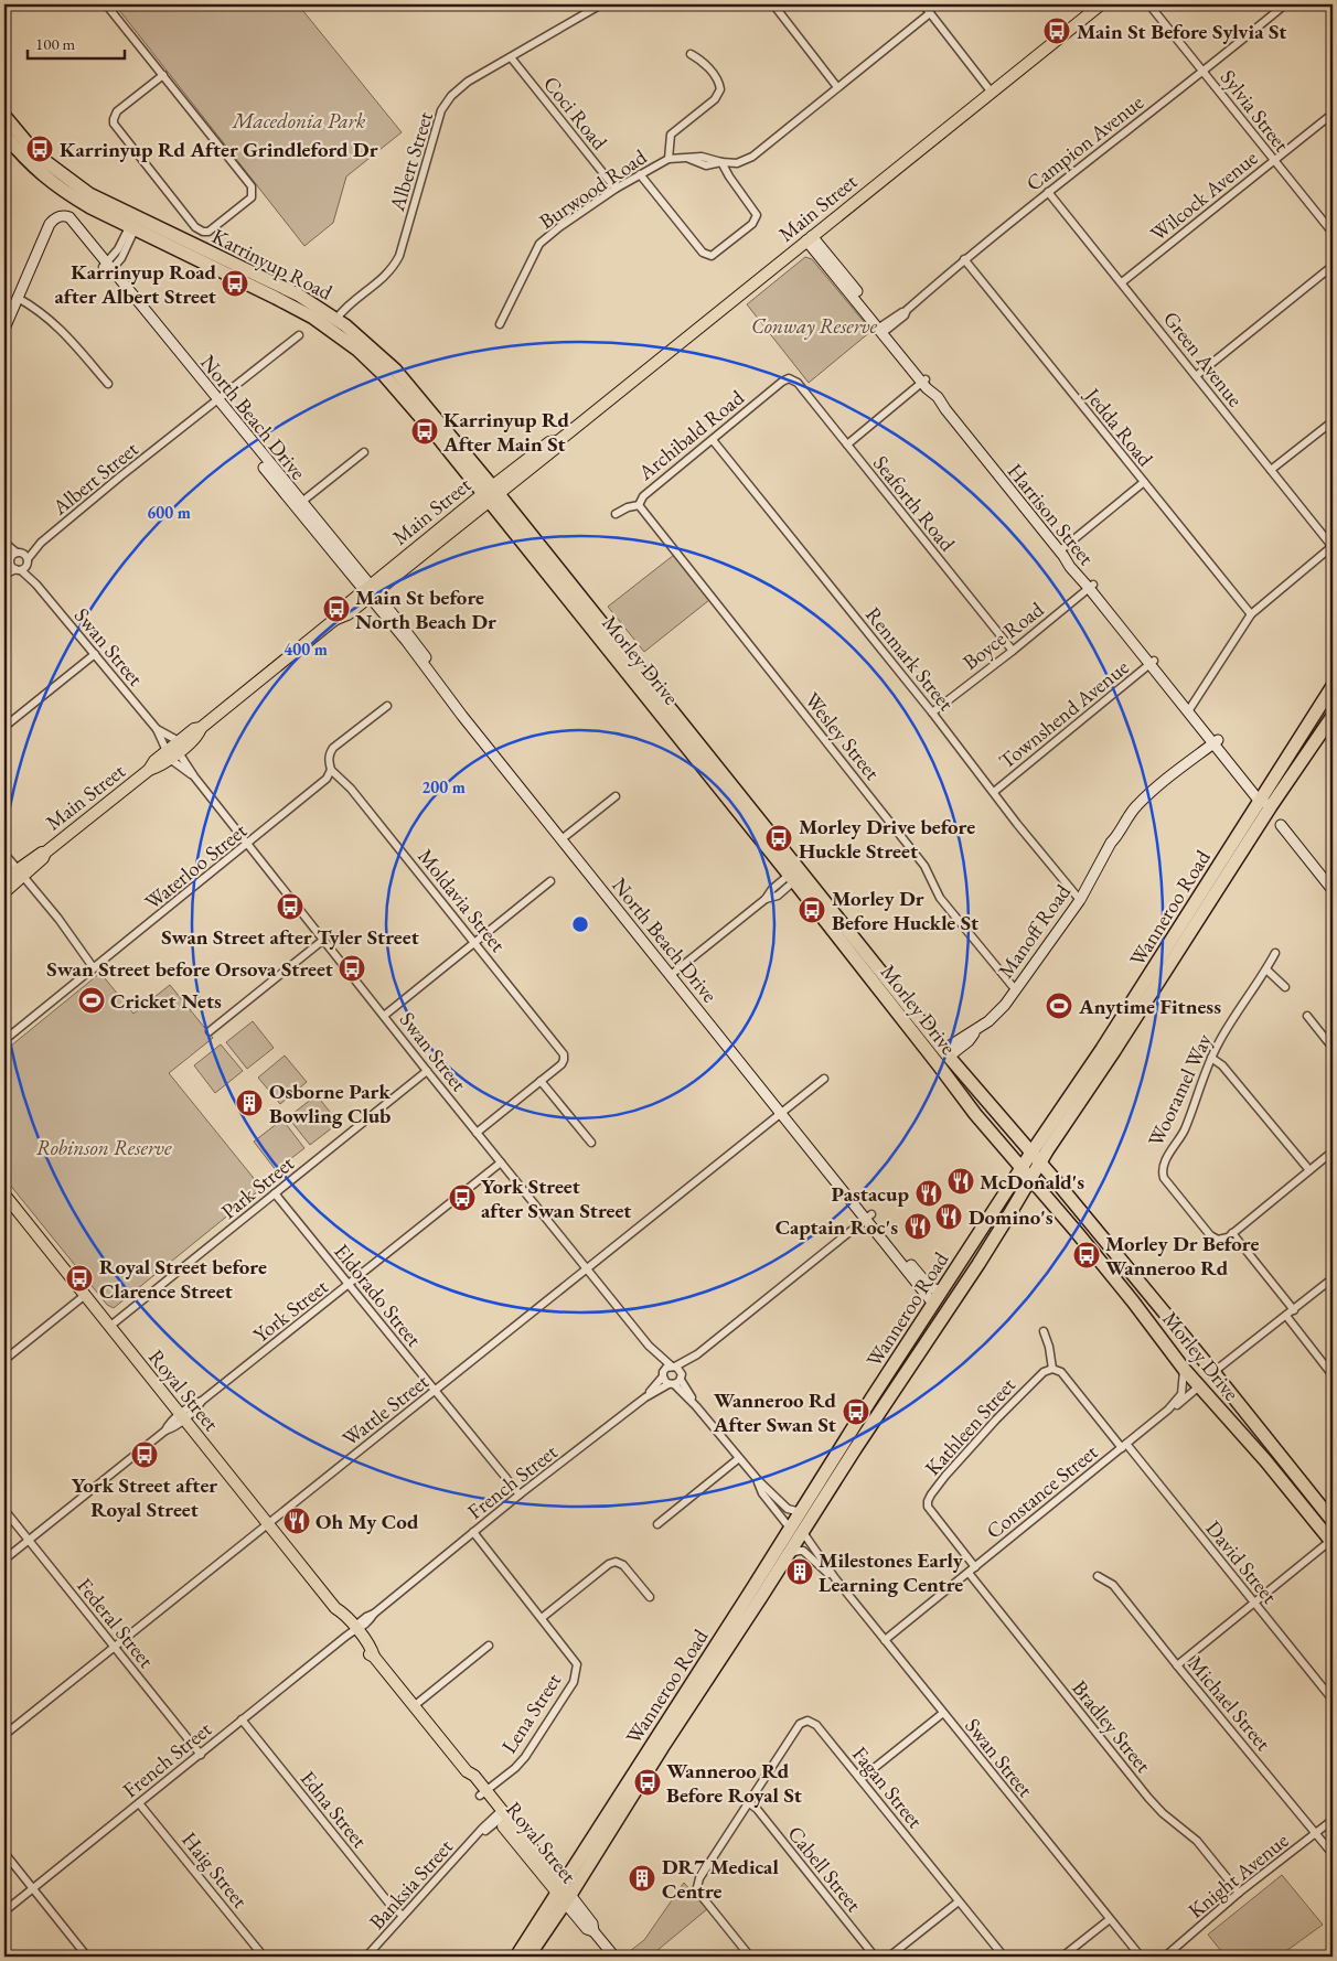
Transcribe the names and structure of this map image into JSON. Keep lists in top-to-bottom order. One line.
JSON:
{"streets":{"highway":["Karrinyup Road","Morley Drive","Wanneroo Road"],"main road":["Main Street","Royal Street"],"street":["Sylvia Street","Coci Road","Campion Avenue","Albert Street","Burwood Road","Wilcock Avenue","Green Avenue","North Beach Drive","Jedda Road","Archibald Road","Seaforth Road","Harrison Street","Boyce Road","Swan Street","Renmark Street","Townshend Avenue","Wesley Street","Waterloo Street","Moldavia Street","Manoff Road","Wooramel Way","Park Street","Eldorado Street","York Street","Wattle Street","Kathleen Street","French Street","Constance Street","David Street","Federal Street","Michael Street","Lena Street","Bradley Street","Fagan Street","Edna Street","Cabell Street","Haig Street","Knight Avenue","Banksia Street"]},"crossings":[["Sylvia Street","Campion Avenue"],["Sylvia Street","Wilcock Avenue"],["Coci Road","Albert Street"],["Coci Road","Burwood Road"],["Campion Avenue","Green Avenue"],["Campion Avenue","Jedda Road"],["Campion Avenue","Harrison Street"],["Albert Street","Karrinyup Road"],["Albert Street","North Beach Drive"],["Albert Street","Swan Street"],["Wilcock Avenue","Green Avenue"],["Main Street","Karrinyup Road"],["Main Street","North Beach Drive"],["Main Street","Harrison Street"],["Main Street","Swan Street"],["Main Street","Morley Drive"],["Karrinyup Road","Morley Drive"],["North Beach Drive","Wanneroo Road"],["North Beach Drive","Wattle Street"],["Archibald Road","Seaforth Road"],["Archibald Road","Renmark Street"],["Archibald Road","Wesley Street"],["Seaforth Road","Boyce Road"],["Harrison Street","Boyce Road"],["Harrison Street","Townshend Avenue"],["Harrison Street","Wanneroo Road"],["Harrison Street","Manoff Road"],["Boyce Road","Renmark Street"],["Swan Street","Waterloo Street"],["Swan Street","Wanneroo Road"],["Swan Street","Park Street"],["Swan Street","York Street"],["Swan Street","Wattle Street"],["Swan Street","French Street"],["Swan Street","Constance Street"],["Renmark Street","Townshend Avenue"],["Renmark Street","Manoff Road"],["Morley Drive","Wanneroo Road"],["Morley Drive","Manoff Road"],["Morley Drive","Constance Street"],["Wesley Street","Manoff Road"],["Waterloo Street","Moldavia Street"],["Wanneroo Road","Royal Street"],["Park Street","Eldorado Street"],["Park Street","Royal Street"],["Eldorado Street","York Street"],["Eldorado Street","Wattle Street"],["Eldorado Street","French Street"],["York Street","Royal Street"],["York Street","Federal Street"],["Royal Street","Wattle Street"],["Royal Street","French Street"],["Royal Street","Lena Street"],["Royal Street","Banksia Street"],["Wattle Street","Federal Street"],["Kathleen Street","Constance Street"],["French Street","Federal Street"],["French Street","Edna Street"],["French Street","Haig Street"],["Constance Street","David Street"],["Constance Street","Bradley Street"],["Michael Street","Knight Avenue"],["Bradley Street","Knight Avenue"],["Fagan Street","Cabell Street"],["Edna Street","Banksia Street"]],"parks":["Macedonia Park","Conway Reserve","Robinson Reserve"],"places":{"bus stop":["Main St Before Sylvia St","Karrinyup Rd After Grindleford Dr","Karrinyup Road after Albert Street","Karrinyup Rd After Main St","Main St before North Beach Dr","Morley Drive before Huckle Street","Swan Street after Tyler Street","Morley Dr Before Huckle St","Swan Street before Orsova Street","York Street after Swan Street","Morley Dr Before Wanneroo Rd","Royal Street before Clarence Street","Wanneroo Rd After Swan St","York Street after Royal Street","Wanneroo Rd Before Royal St"],"sports":["Cricket Nets","Anytime Fitness"],"building":["Osborne Park Bowling Club","Milestones Early Learning Centre","DR7 Medical Centre"],"restaurant":["McDonald's","Pastacup","Domino's","Captain Roc's","Oh My Cod"]},"scale_bar":"100 m","rings":["600 m","400 m","200 m"]}
